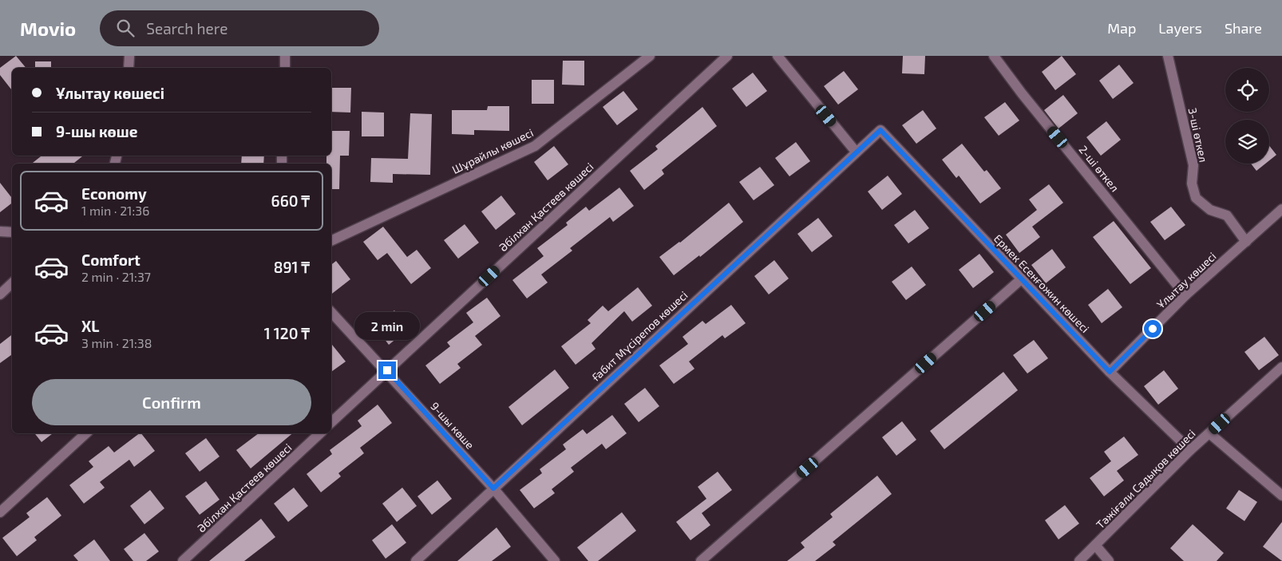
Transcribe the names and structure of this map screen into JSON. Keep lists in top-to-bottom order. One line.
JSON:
{"streets":{"street":["3-шi өткел","Шұрайлы көшесі","2-шi өткел","Әбілхан Қастеев көшесi","Ұлытау көшесi","Ермек Есенғожин көшесі","Ғабит Мүсірепов көшесi","9-шы көше","Тәжіғали Садықов көшесі"]},"crossings":[["3-шi өткел","Ұлытау көшесi"],["2-шi өткел","Ұлытау көшесi"],["Әбілхан Қастеев көшесi","9-шы көше"],["Ұлытау көшесi","Ермек Есенғожин көшесі"],["Ермек Есенғожин көшесі","Ғабит Мүсірепов көшесi"],["Ермек Есенғожин көшесі","Тәжіғали Садықов көшесі"],["Ғабит Мүсірепов көшесi","9-шы көше"]],"page":{"header":"Movio","search":"Search here","nav":["Map","Layers","Share"],"banner":["Ұлытау көшесi","9-шы көше"],"list":[{"name":"Economy","note":"1 min · 21:36","value":"660 ₸"},{"name":"Comfort","note":"2 min · 21:37","value":"891 ₸"},{"name":"XL","note":"3 min · 21:38","value":"1 120 ₸"}],"bubble":"2 min","buttons":"Confirm"}}
